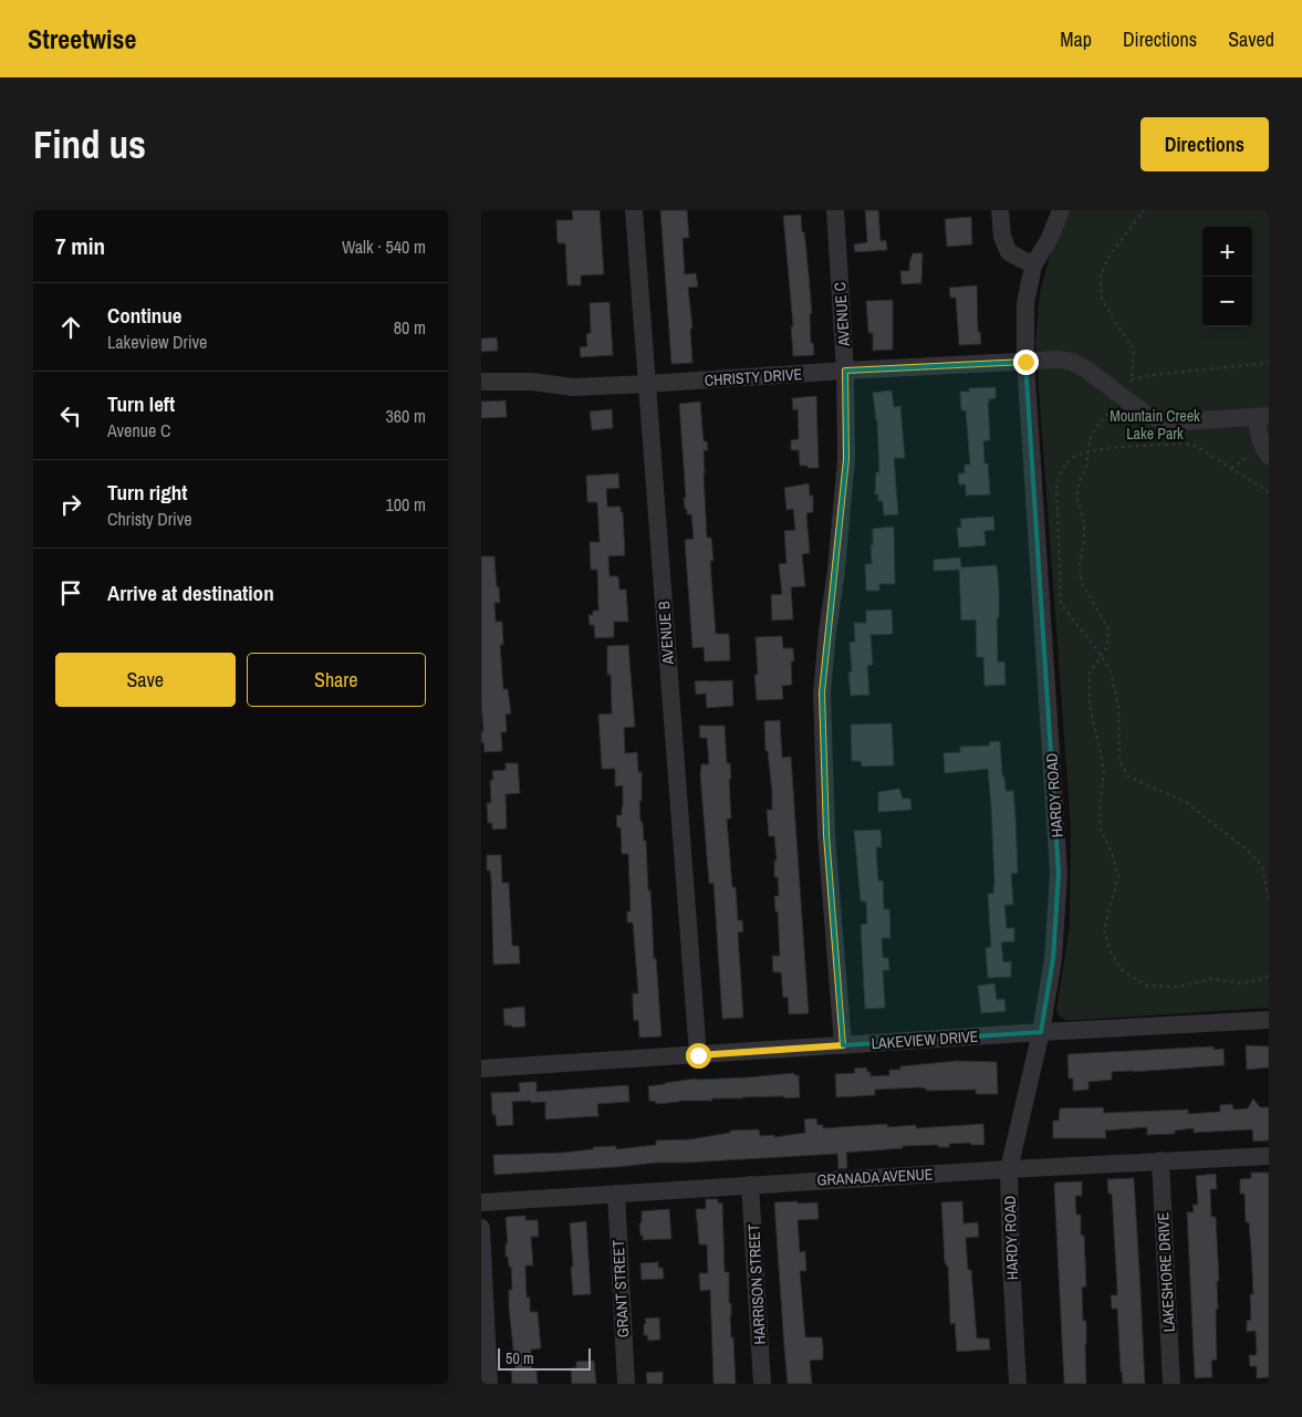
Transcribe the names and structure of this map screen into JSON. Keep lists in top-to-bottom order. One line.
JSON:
{"streets":{"street":["AVENUE C","CHRISTY DRIVE","AVENUE B","HARDY ROAD","LAKEVIEW DRIVE","GRANADA AVENUE","LAKESHORE DRIVE","HARRISON STREET","GRANT STREET"]},"crossings":[["AVENUE C","CHRISTY DRIVE"],["AVENUE C","LAKEVIEW DRIVE"],["CHRISTY DRIVE","AVENUE B"],["CHRISTY DRIVE","HARDY ROAD"],["AVENUE B","LAKEVIEW DRIVE"],["HARDY ROAD","LAKEVIEW DRIVE"],["HARDY ROAD","GRANADA AVENUE"],["GRANADA AVENUE","LAKESHORE DRIVE"],["GRANADA AVENUE","HARRISON STREET"],["GRANADA AVENUE","GRANT STREET"]],"parks":["Mountain Creek Lake Park"],"scale_bar":"50 m","page":{"header":"Streetwise","nav":["Map","Directions","Saved"],"buttons":["Directions",["Save","Share"]],"title":"Find us","heading":["7 min","Walk · 540 m"],"map_buttons":["+","−"],"list":[["Continue","Lakeview Drive","80 m"],["Turn left","Avenue C","360 m"],["Turn right","Christy Drive","100 m"],"Arrive at destination"],"scale":"50 m"}}
